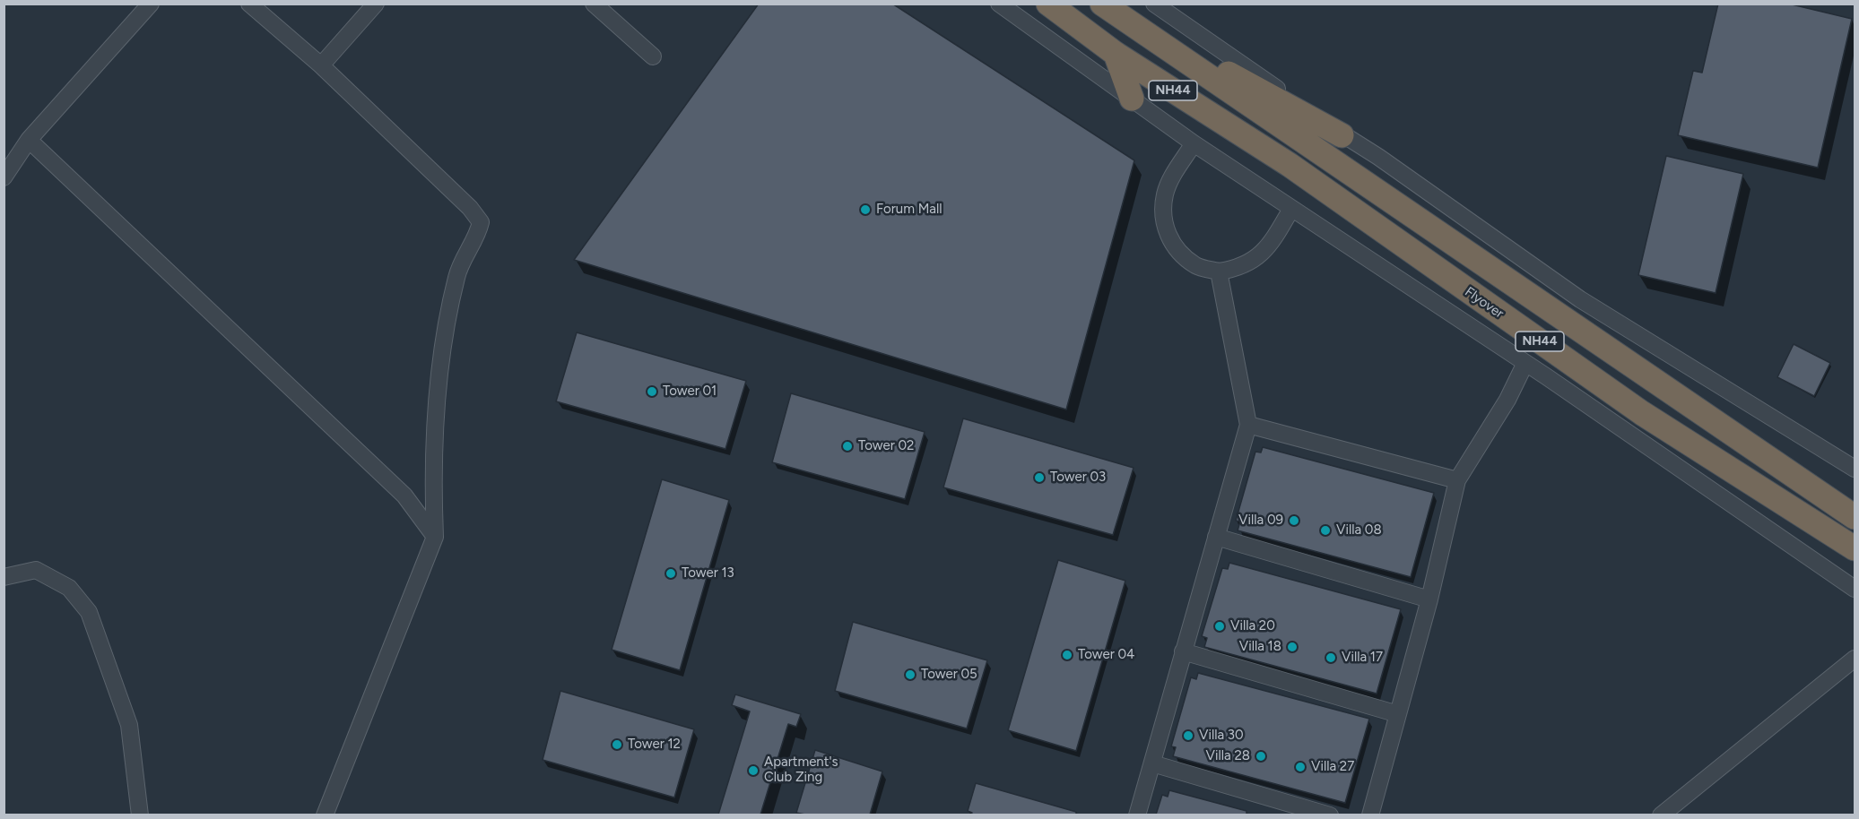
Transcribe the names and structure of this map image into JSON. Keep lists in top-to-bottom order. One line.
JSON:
{"streets":{"highway":["NH44","Flyover"]},"crossings":[["NH44","Flyover"]],"places":["Forum Mall","Tower 01","Tower 02","Tower 03","Villa 09","Villa 08","Tower 13","Villa 20","Villa 18","Tower 04","Villa 17","Tower 05","Villa 30","Tower 12","Villa 28","Villa 27","Apartment's Club Zing"]}
